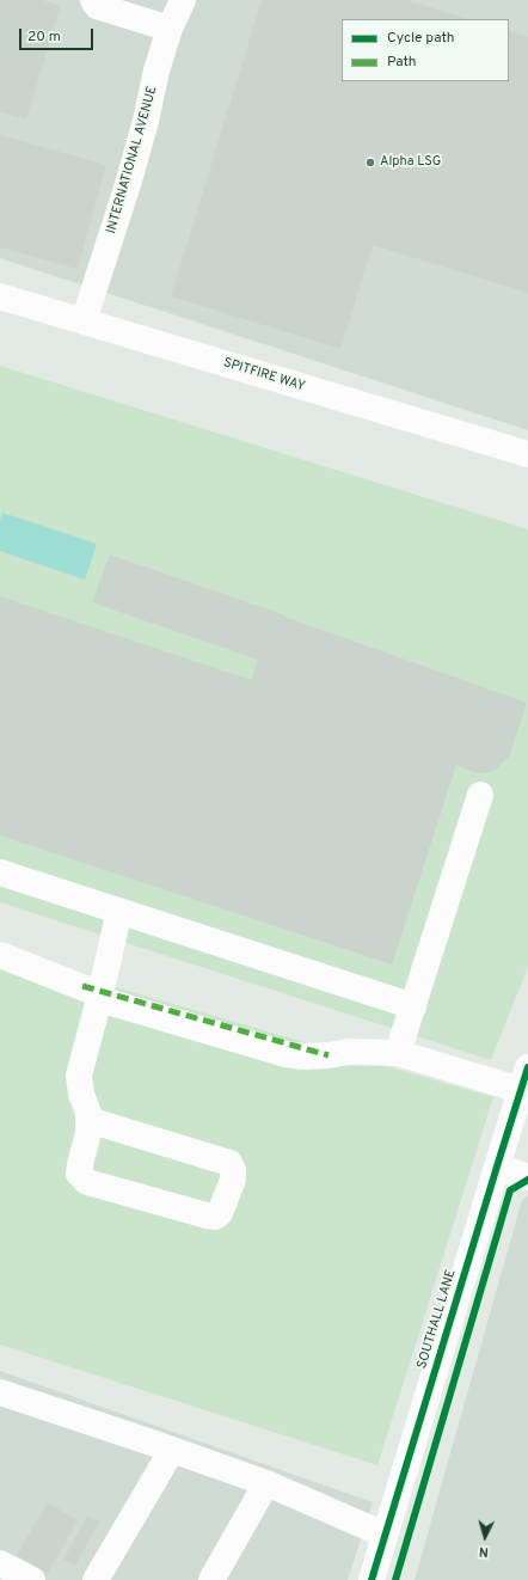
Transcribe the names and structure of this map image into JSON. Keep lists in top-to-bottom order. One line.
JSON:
{"streets":{"street":["INTERNATIONAL AVENUE","SPITFIRE WAY","SOUTHALL LANE"]},"crossings":[["INTERNATIONAL AVENUE","SPITFIRE WAY"]],"places":["Alpha LSG"],"legend":["Cycle path","Path"],"scale_bar":"20 m","north":"bottom"}
